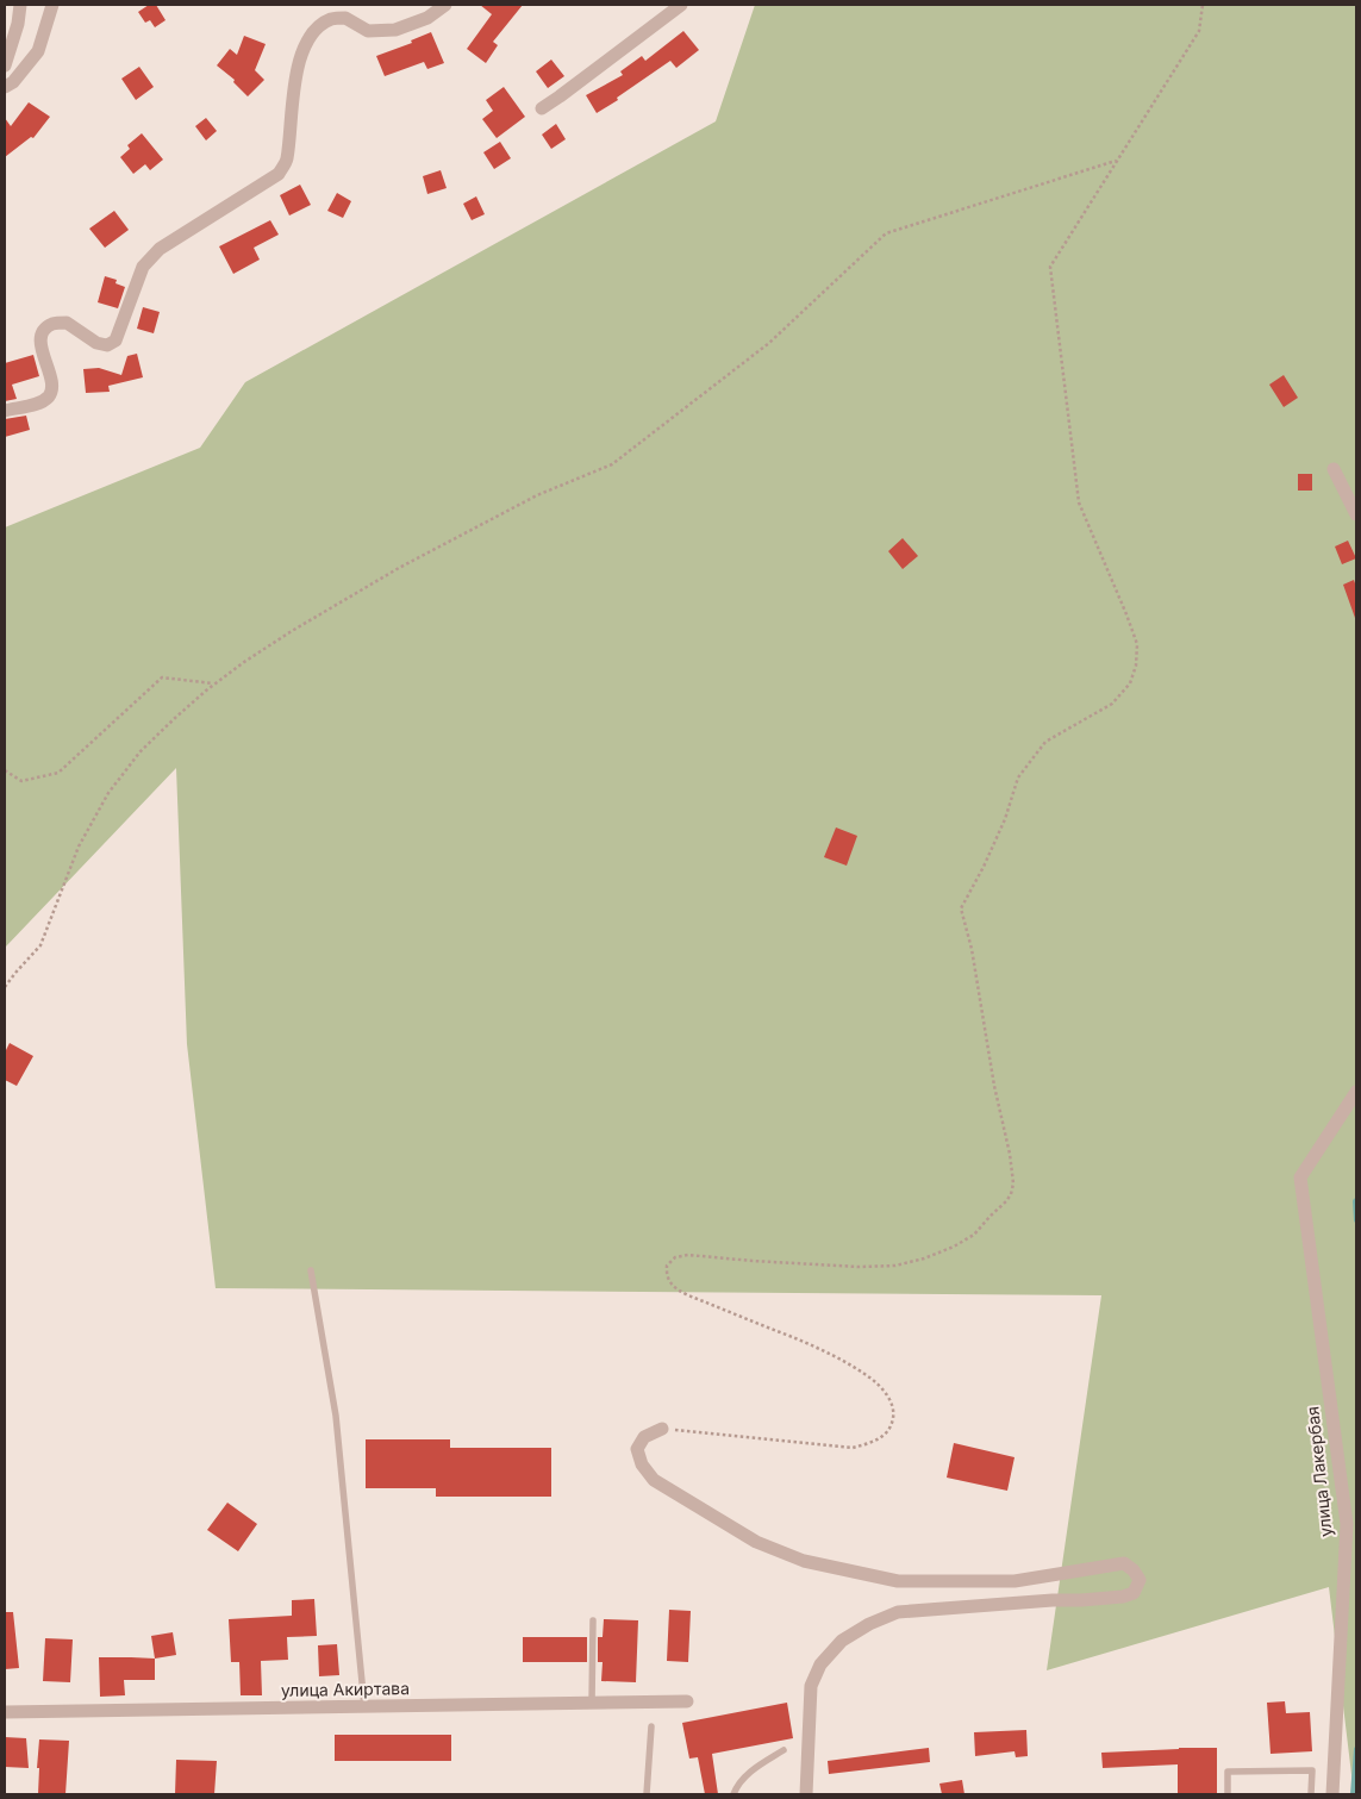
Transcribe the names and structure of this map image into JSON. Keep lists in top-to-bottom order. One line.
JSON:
{"streets":{"street":["улица Лакербая","улица Акиртава"]}}
